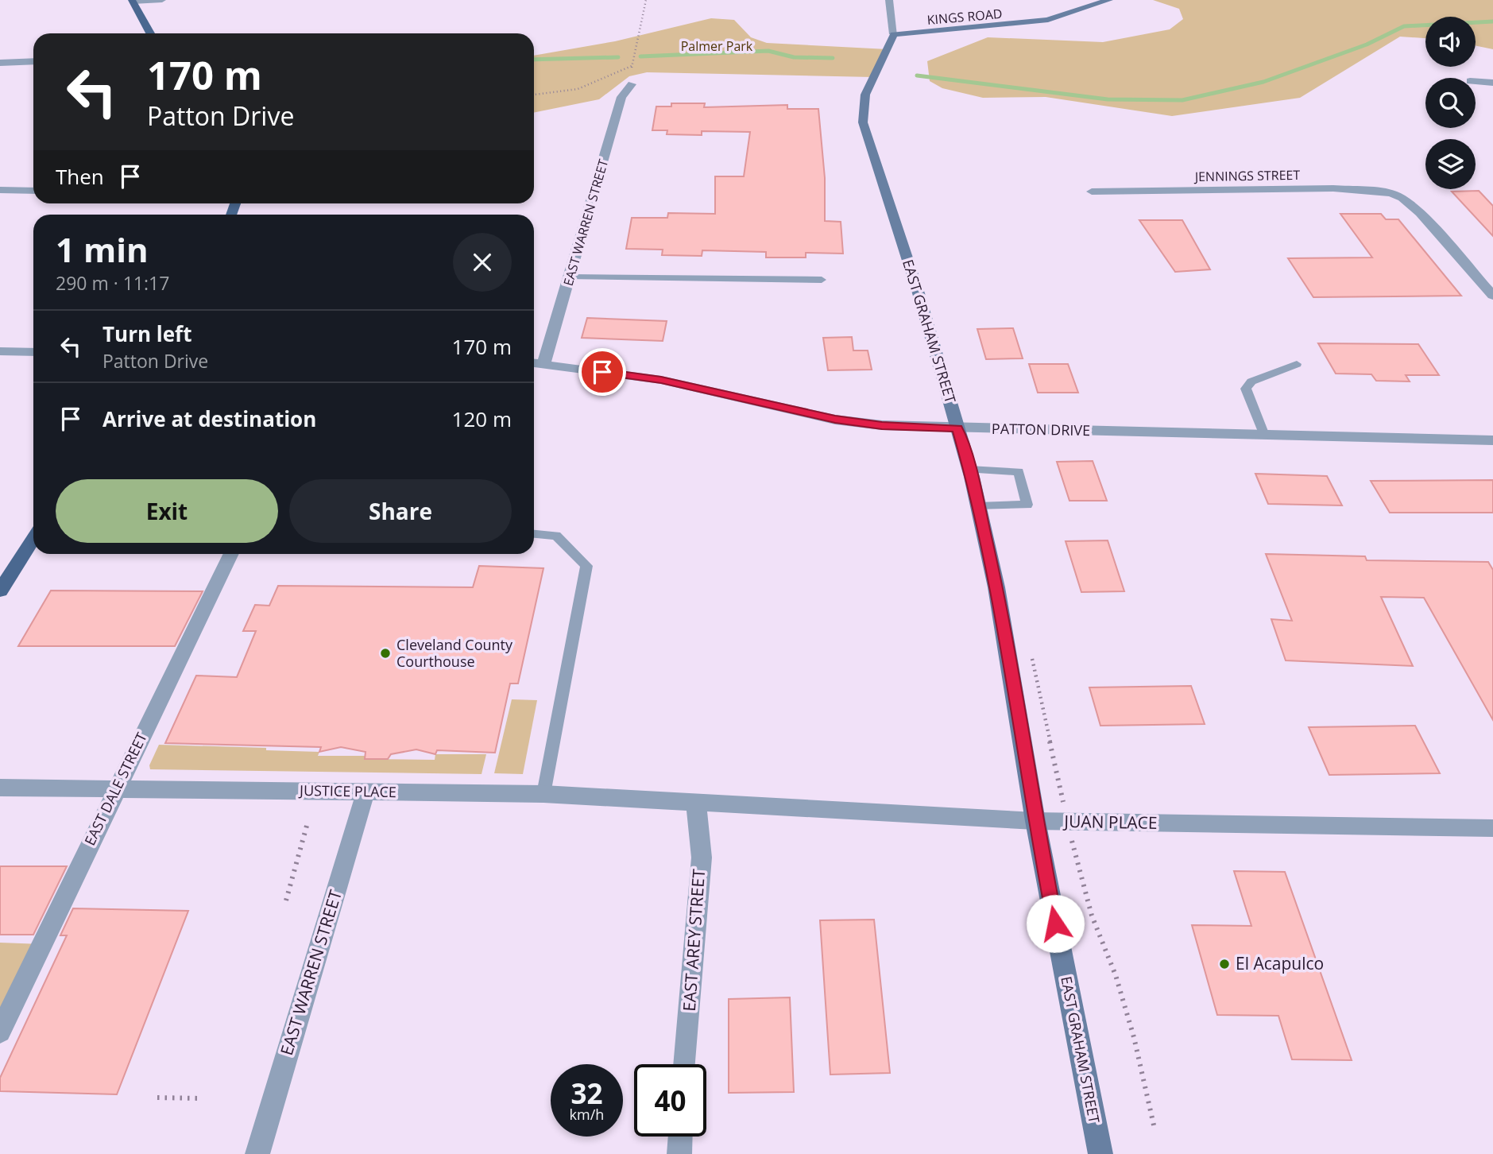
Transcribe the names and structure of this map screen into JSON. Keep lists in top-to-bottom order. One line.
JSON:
{"streets":{"street":["KINGS ROAD","JENNINGS STREET","EAST WARREN STREET","EAST GRAHAM STREET","PATTON DRIVE","EAST DALE STREET","JUSTICE PLACE","JUAN PLACE","EAST AREY STREET"]},"crossings":[["KINGS ROAD","EAST GRAHAM STREET"],["EAST WARREN STREET","PATTON DRIVE"],["EAST WARREN STREET","JUSTICE PLACE"],["EAST GRAHAM STREET","PATTON DRIVE"],["EAST GRAHAM STREET","JUAN PLACE"],["EAST DALE STREET","JUSTICE PLACE"],["JUSTICE PLACE","JUAN PLACE"],["JUSTICE PLACE","EAST AREY STREET"],["JUAN PLACE","EAST AREY STREET"]],"parks":["Palmer Park"],"places":["Cleveland County Courthouse","El Acapulco"],"page":{"turn":["170 m","Patton Drive"],"then":"Then","heading":["1 min","290 m · 11:17"],"list":[{"name":"Turn left","note":"Patton Drive","value":"170 m"},{"name":"Arrive at destination","value":"120 m"}],"buttons":["Exit","Share"],"speed":"32 km/h","limit":"40"}}
